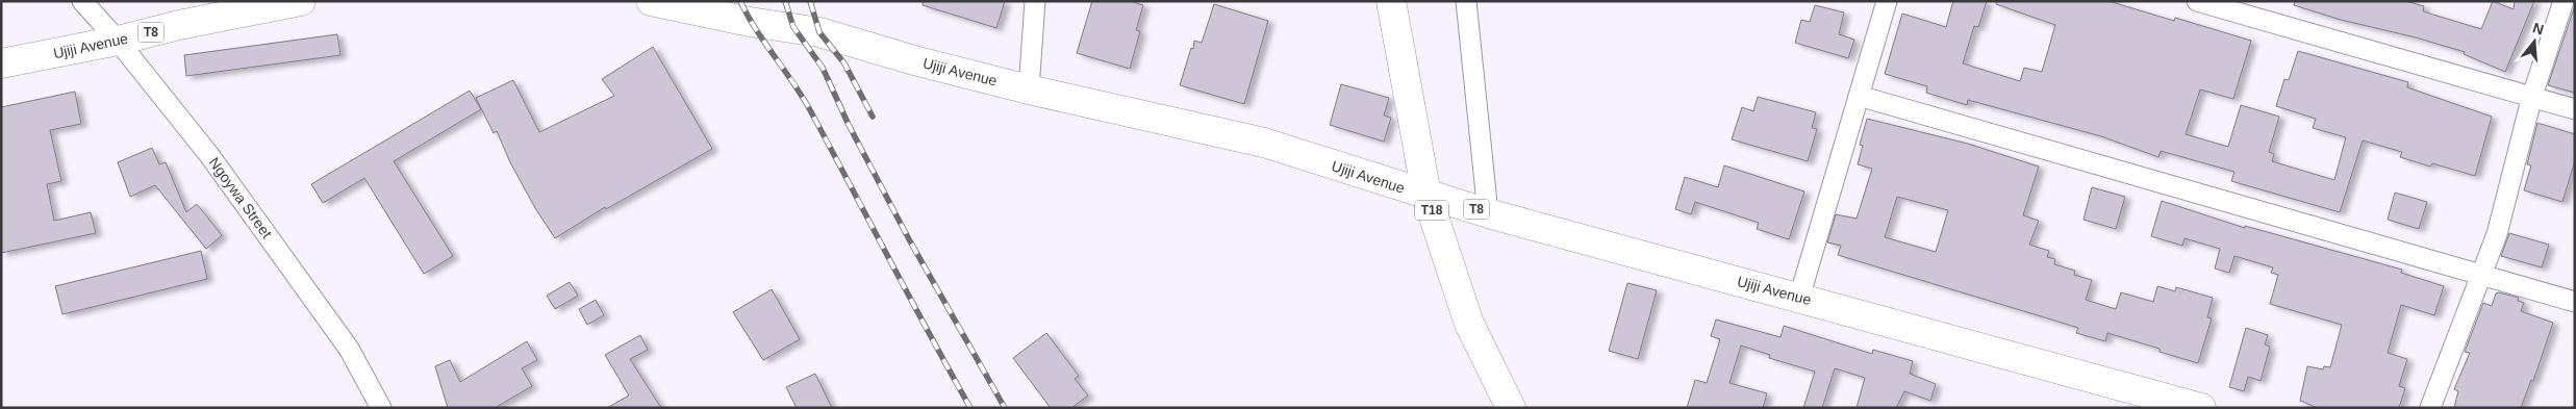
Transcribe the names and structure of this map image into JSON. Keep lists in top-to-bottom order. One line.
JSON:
{"streets":{"highway":["T8","Ujiji Avenue","T18"],"street":["Ngoywa Street"]},"crossings":[["Ujiji Avenue","Ngoywa Street"],["Ujiji Avenue","T18"]],"north":"top"}
